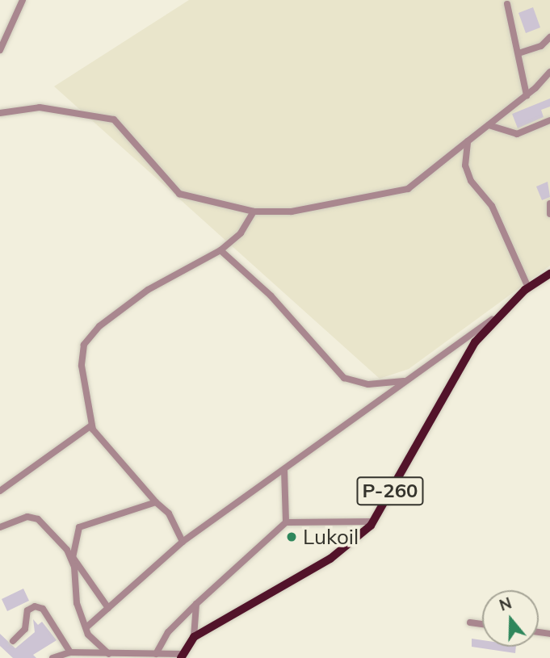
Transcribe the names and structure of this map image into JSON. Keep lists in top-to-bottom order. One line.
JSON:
{"streets":{"highway":["Р-260"]},"places":["Lukoil"],"north":"top"}
